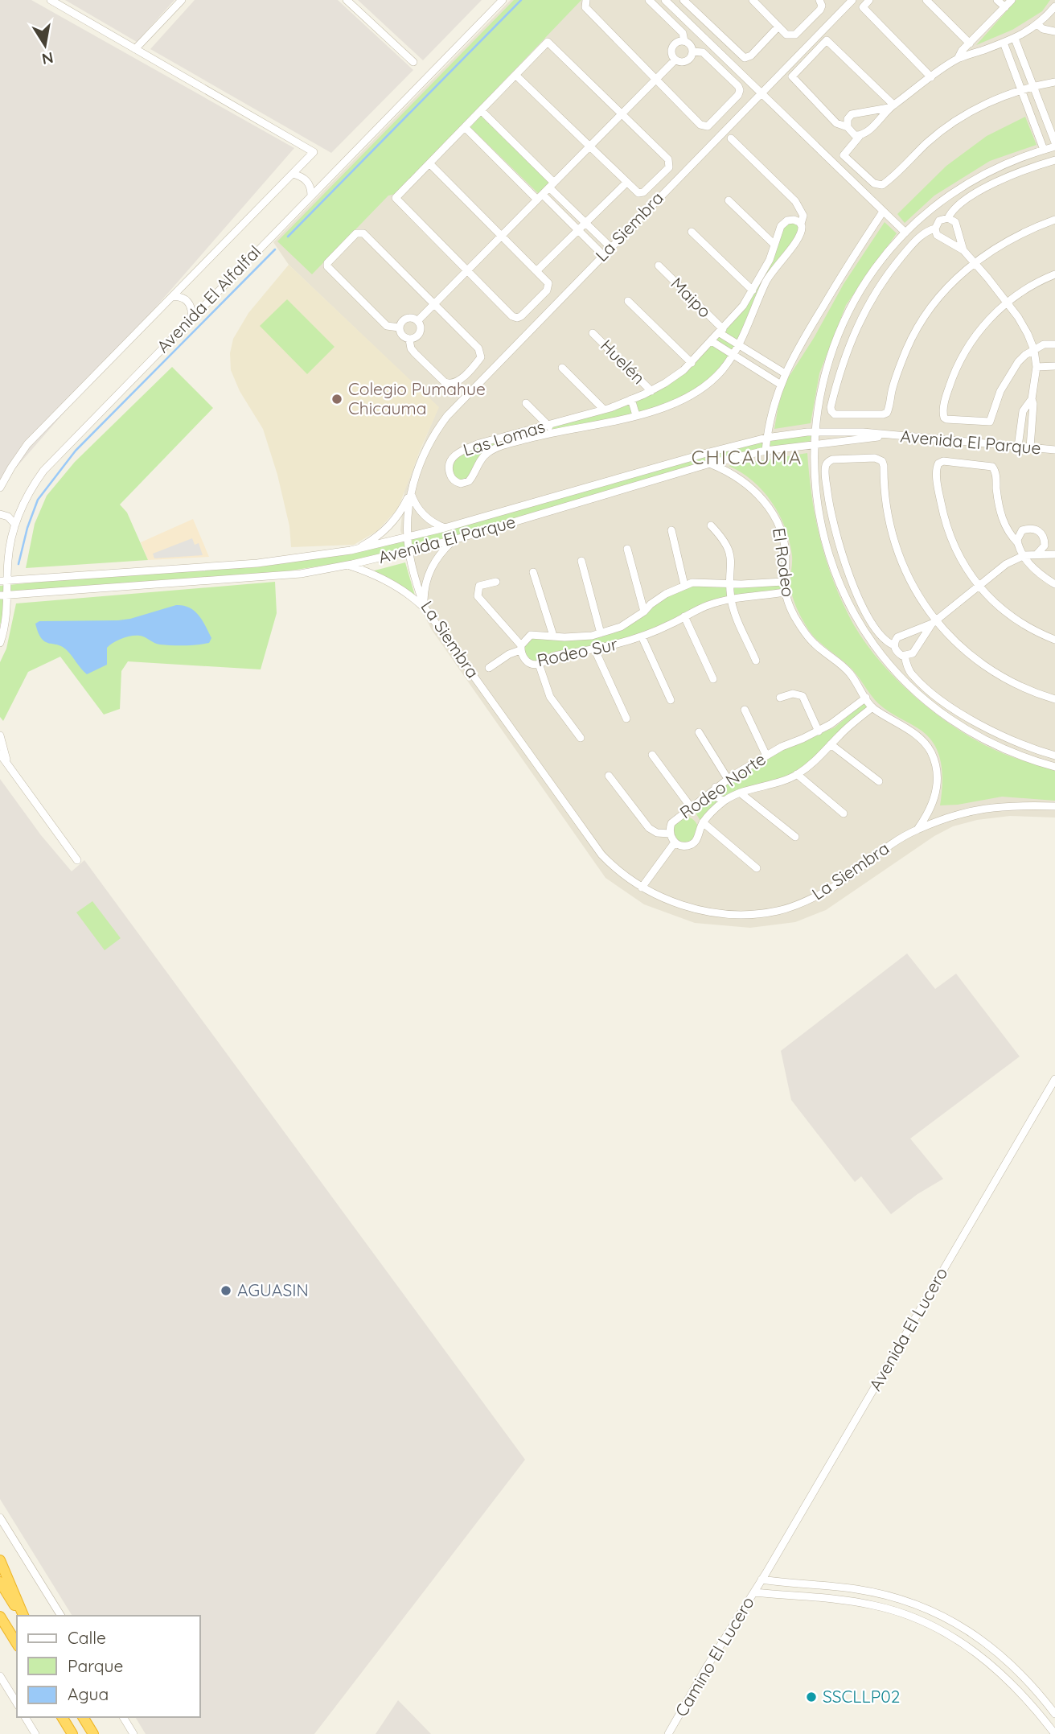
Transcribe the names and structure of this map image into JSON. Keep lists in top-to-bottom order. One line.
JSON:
{"streets":{"street":["La Siembra","Maipo","Avenida El Alfalfal","Huelén","Las Lomas","Avenida El Parque","El Rodeo","Rodeo Sur","Rodeo Norte","Avenida El Lucero","Camino El Lucero"]},"crossings":[["La Siembra","Avenida El Parque"],["La Siembra","El Rodeo"],["Maipo","Las Lomas"],["Avenida El Alfalfal","Avenida El Parque"],["Huelén","Las Lomas"],["Avenida El Parque","El Rodeo"],["El Rodeo","Rodeo Sur"],["El Rodeo","Rodeo Norte"],["Avenida El Lucero","Camino El Lucero"]],"districts":["CHICAUMA"],"places":["Colegio Pumahue Chicauma","AGUASIN","SSCLLP02"],"legend":["Calle","Parque","Agua"],"north":"bottom"}
